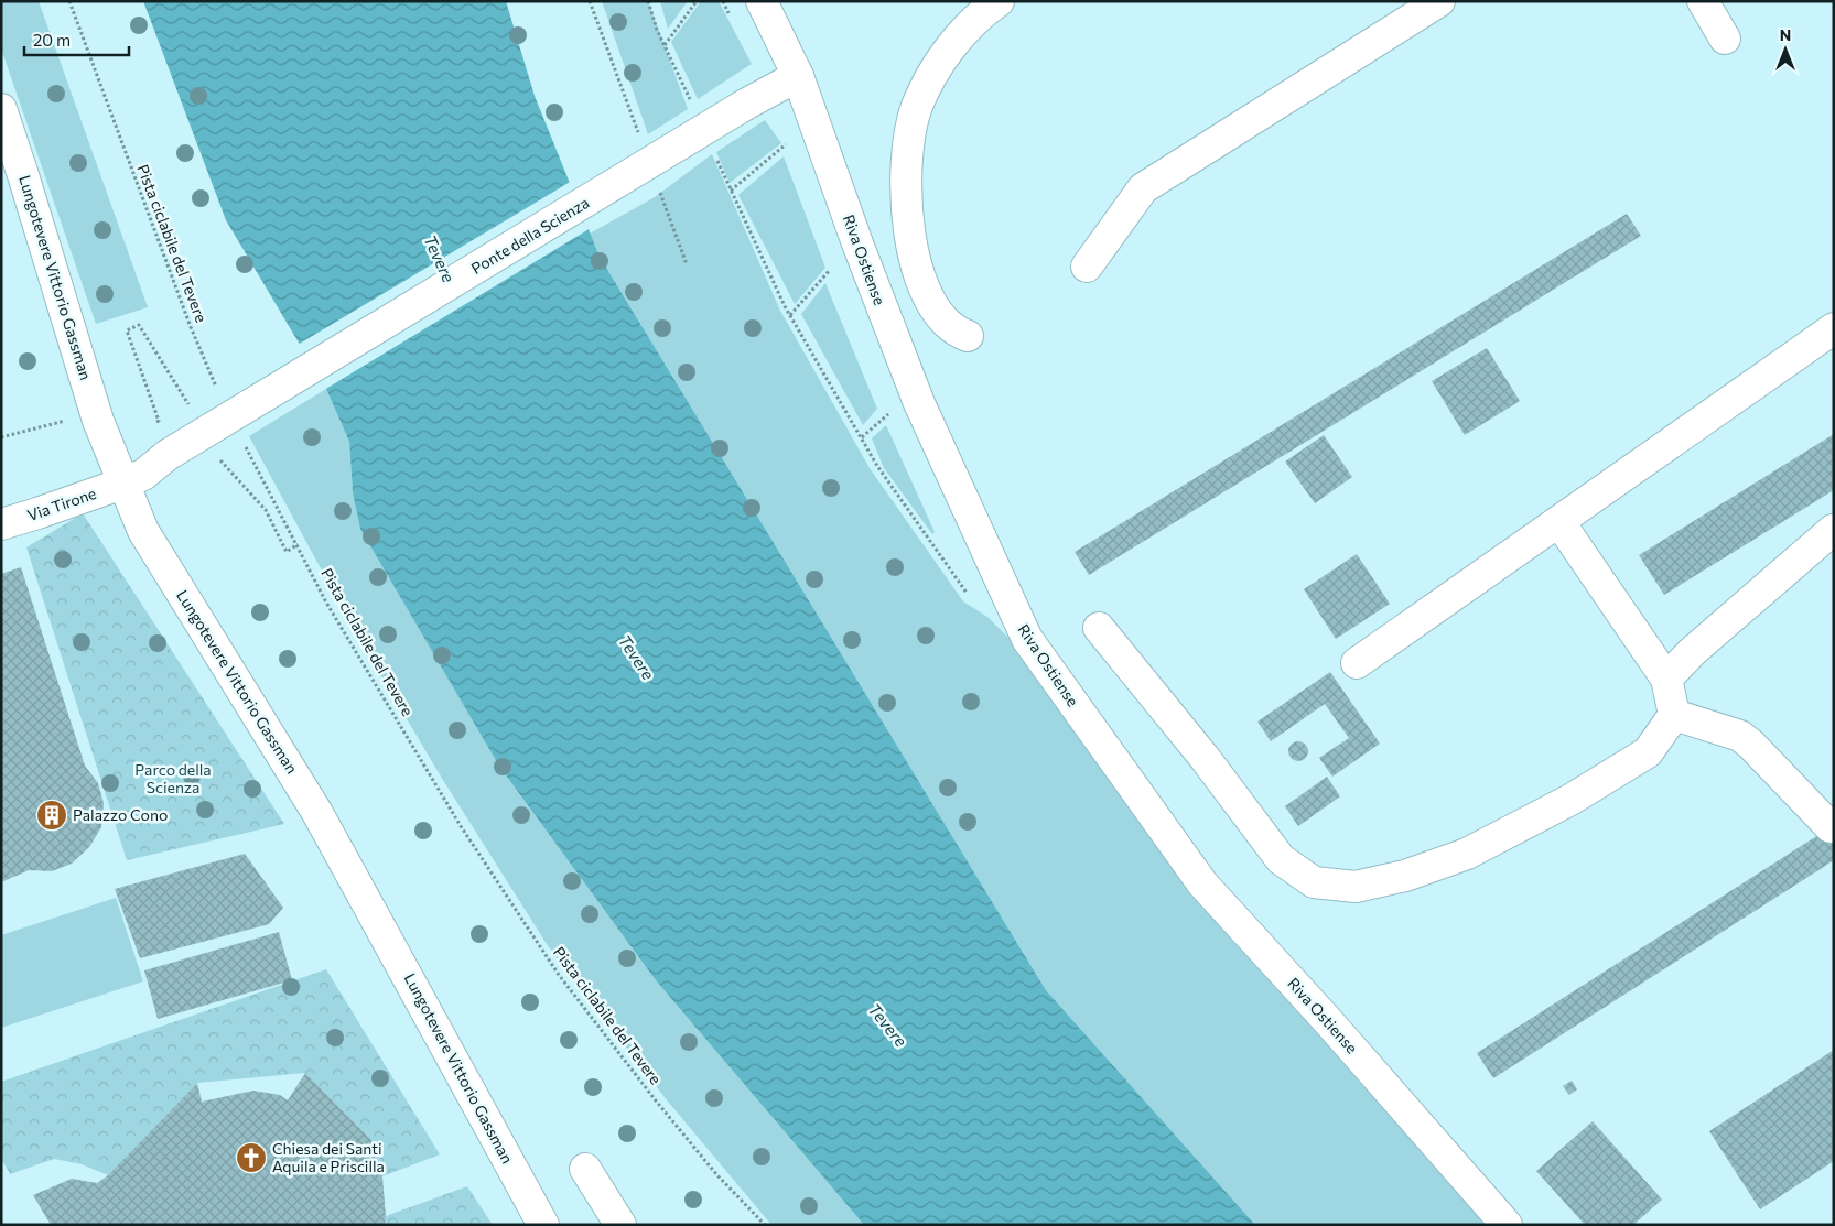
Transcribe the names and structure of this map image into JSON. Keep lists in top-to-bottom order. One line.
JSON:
{"streets":{"street":["Ponte della Scienza","Riva Ostiense","Lungotevere Vittorio Gassman","Via Tirone"],"path":["Pista ciclabile del Tevere"]},"crossings":[["Ponte della Scienza","Riva Ostiense"],["Ponte della Scienza","Lungotevere Vittorio Gassman"],["Ponte della Scienza","Via Tirone"],["Lungotevere Vittorio Gassman","Via Tirone"]],"water":["Tevere"],"parks":["Parco della Scienza"],"places":{"building":["Palazzo Cono"],"church":["Chiesa dei Santi Aquila e Priscilla"]},"scale_bar":"20 m","north":"top"}
